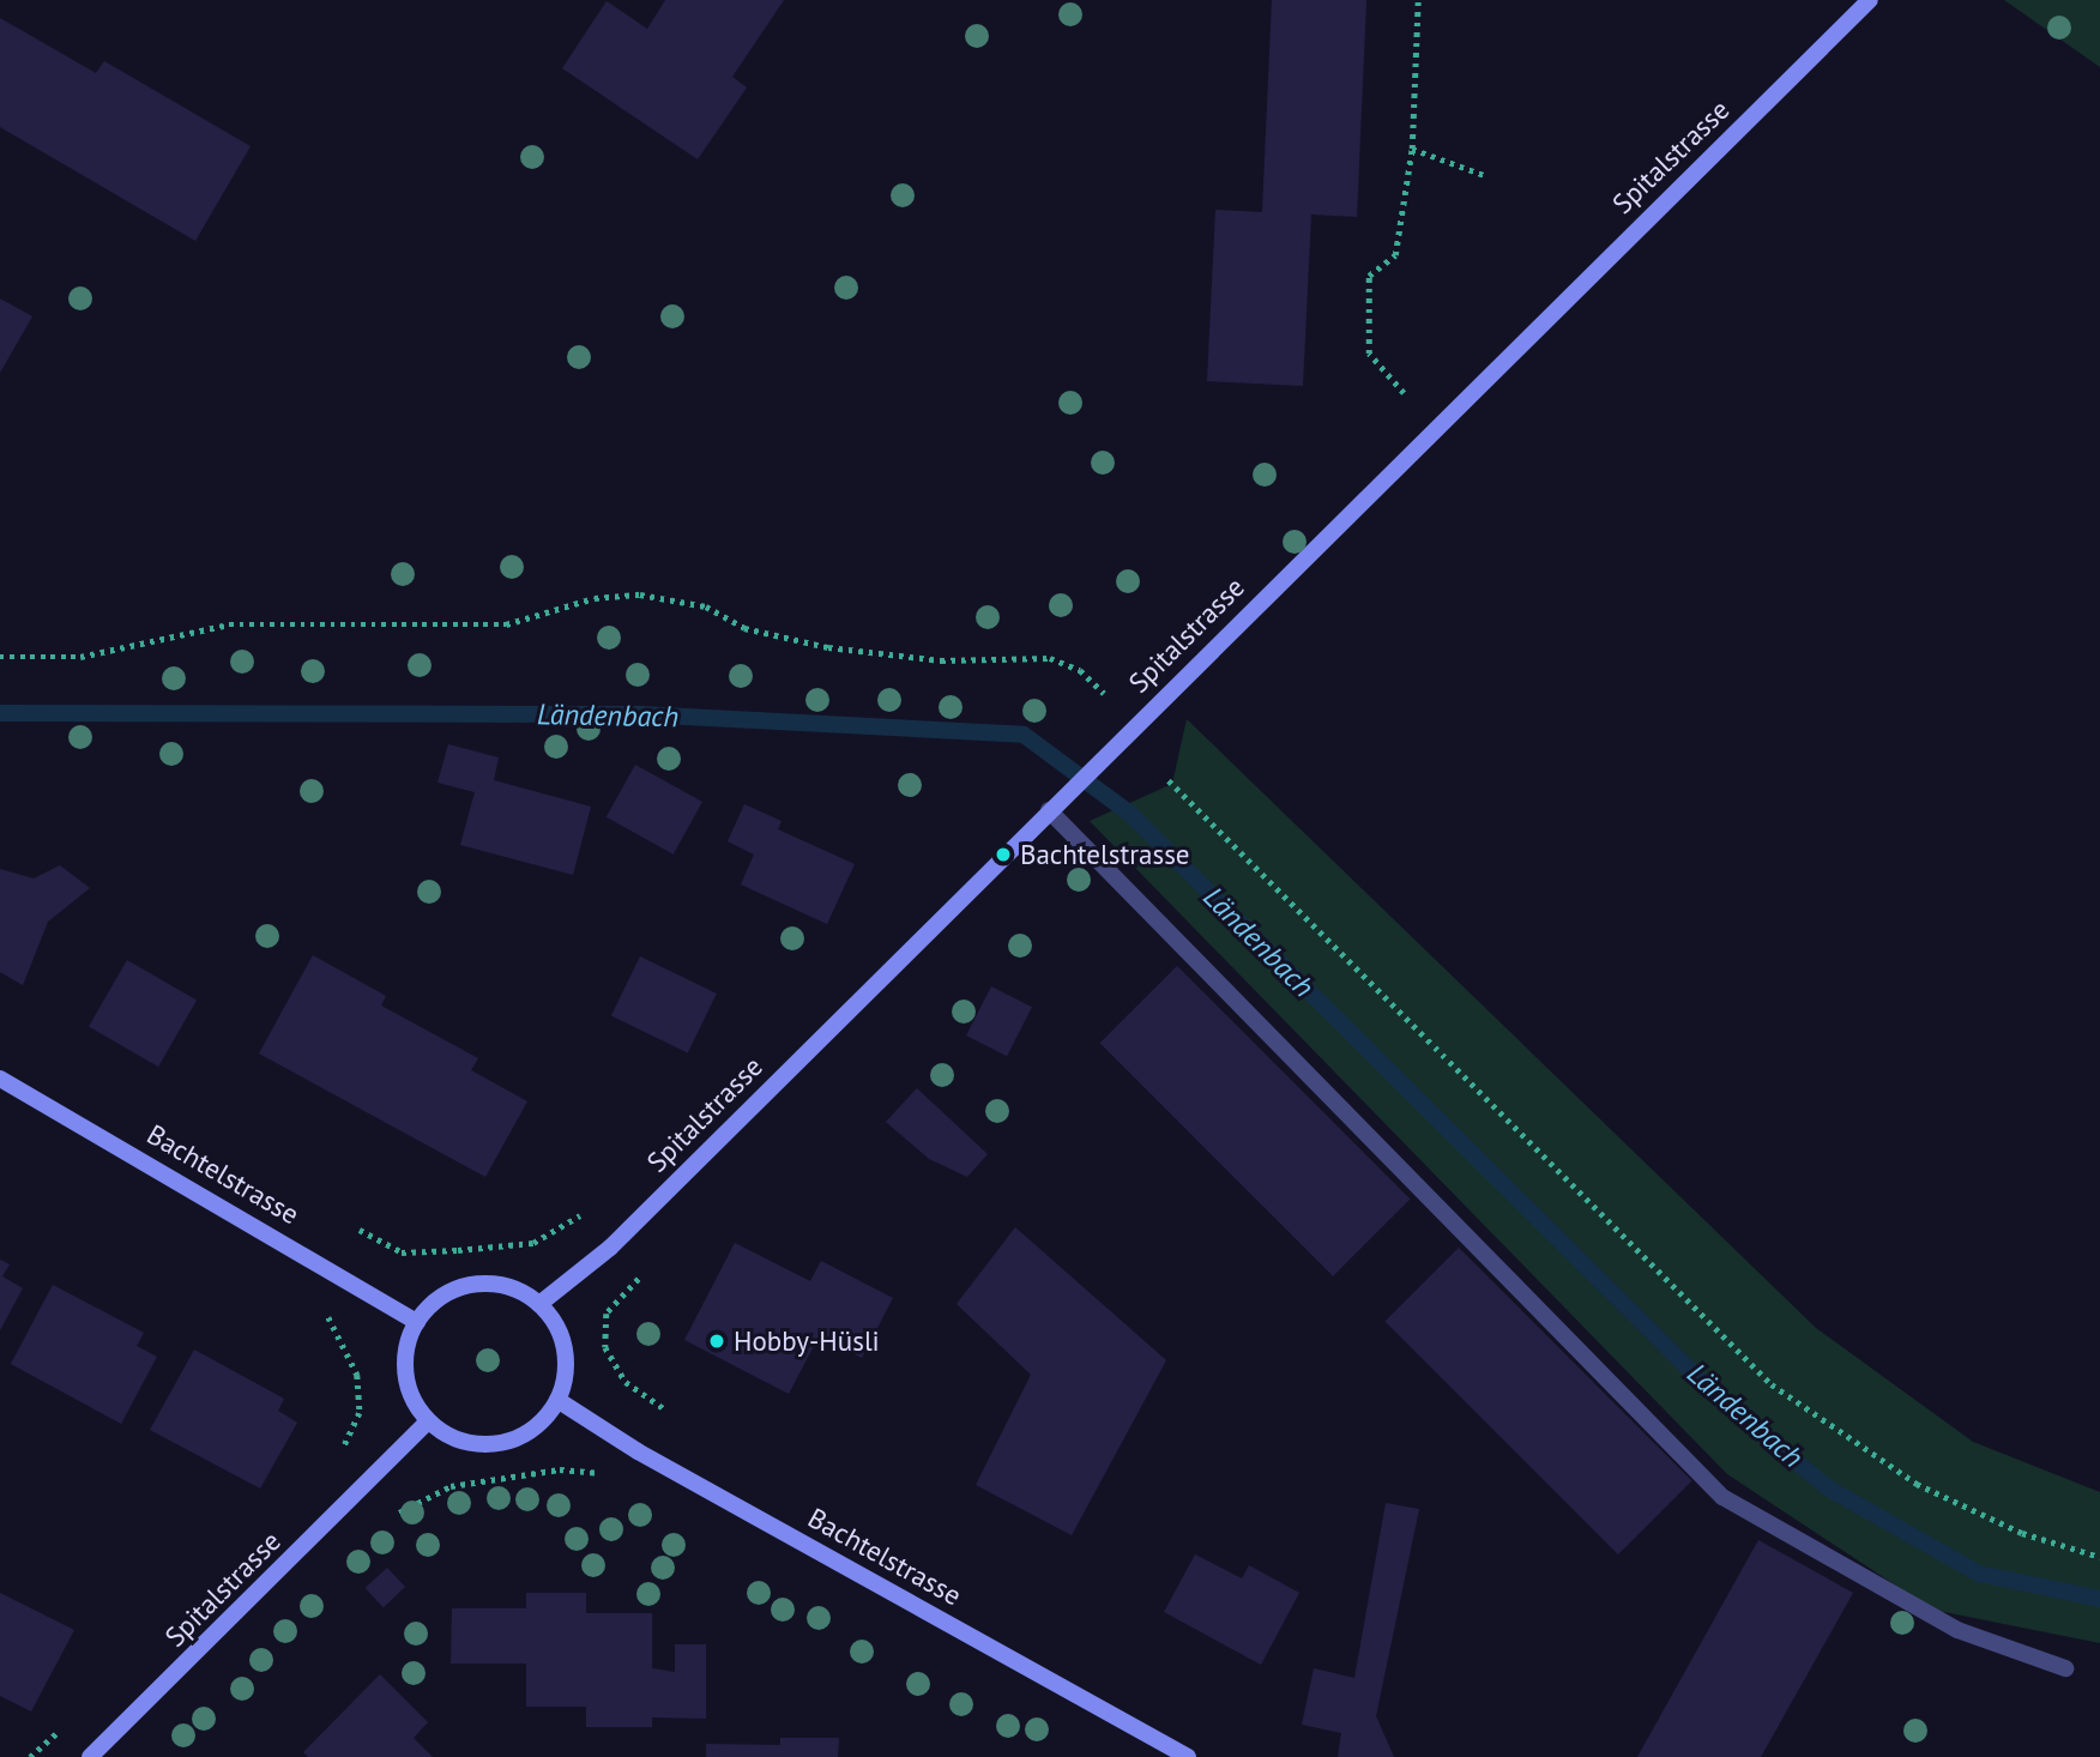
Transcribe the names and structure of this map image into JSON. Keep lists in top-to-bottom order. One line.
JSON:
{"streets":{"street":["Spitalstrasse","Bachtelstrasse"]},"crossings":[["Spitalstrasse","Bachtelstrasse"]],"water":["Ländenbach"],"places":["Bachtelstrasse","Hobby-Hüsli"]}
